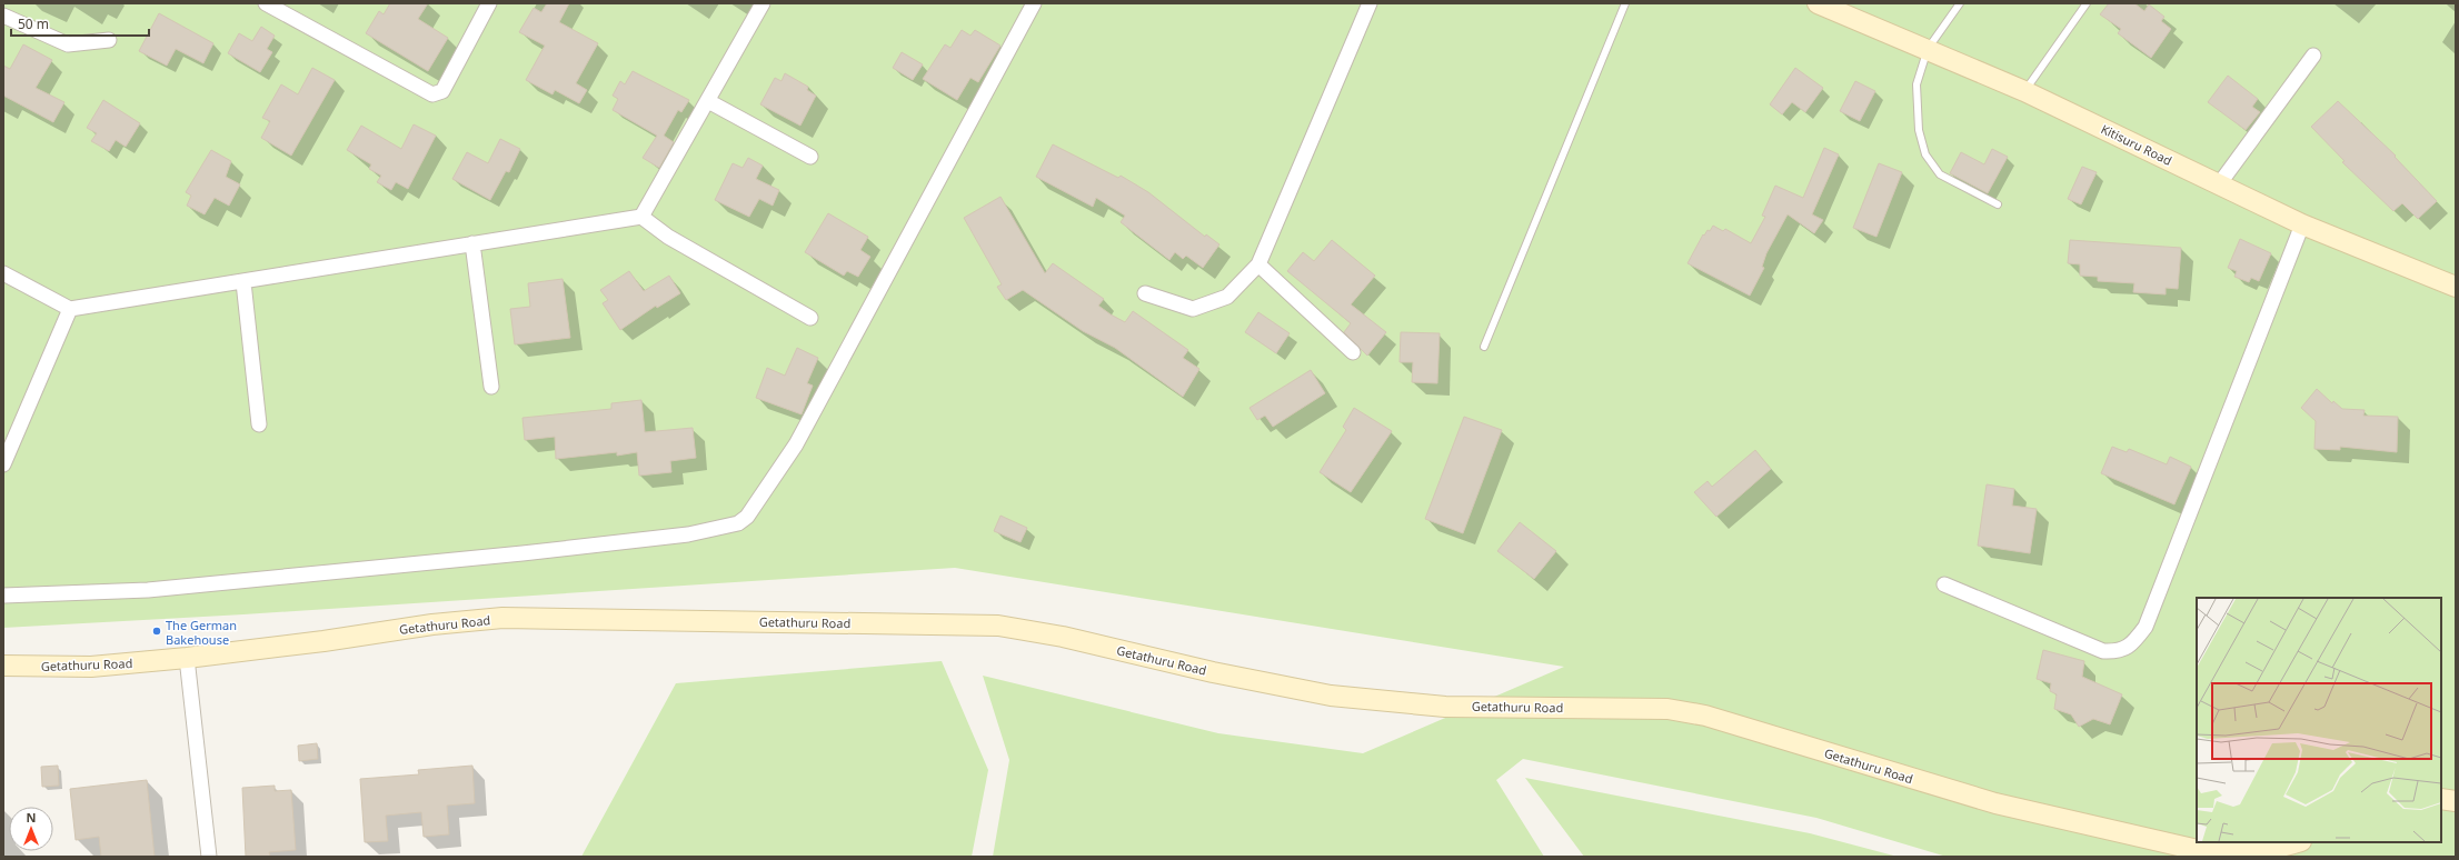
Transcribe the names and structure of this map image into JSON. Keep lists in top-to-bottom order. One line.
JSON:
{"streets":{"main road":["Kitisuru Road","Getathuru Road"]},"places":["The German Bakehouse"],"scale_bar":"50 m","north":"top"}
